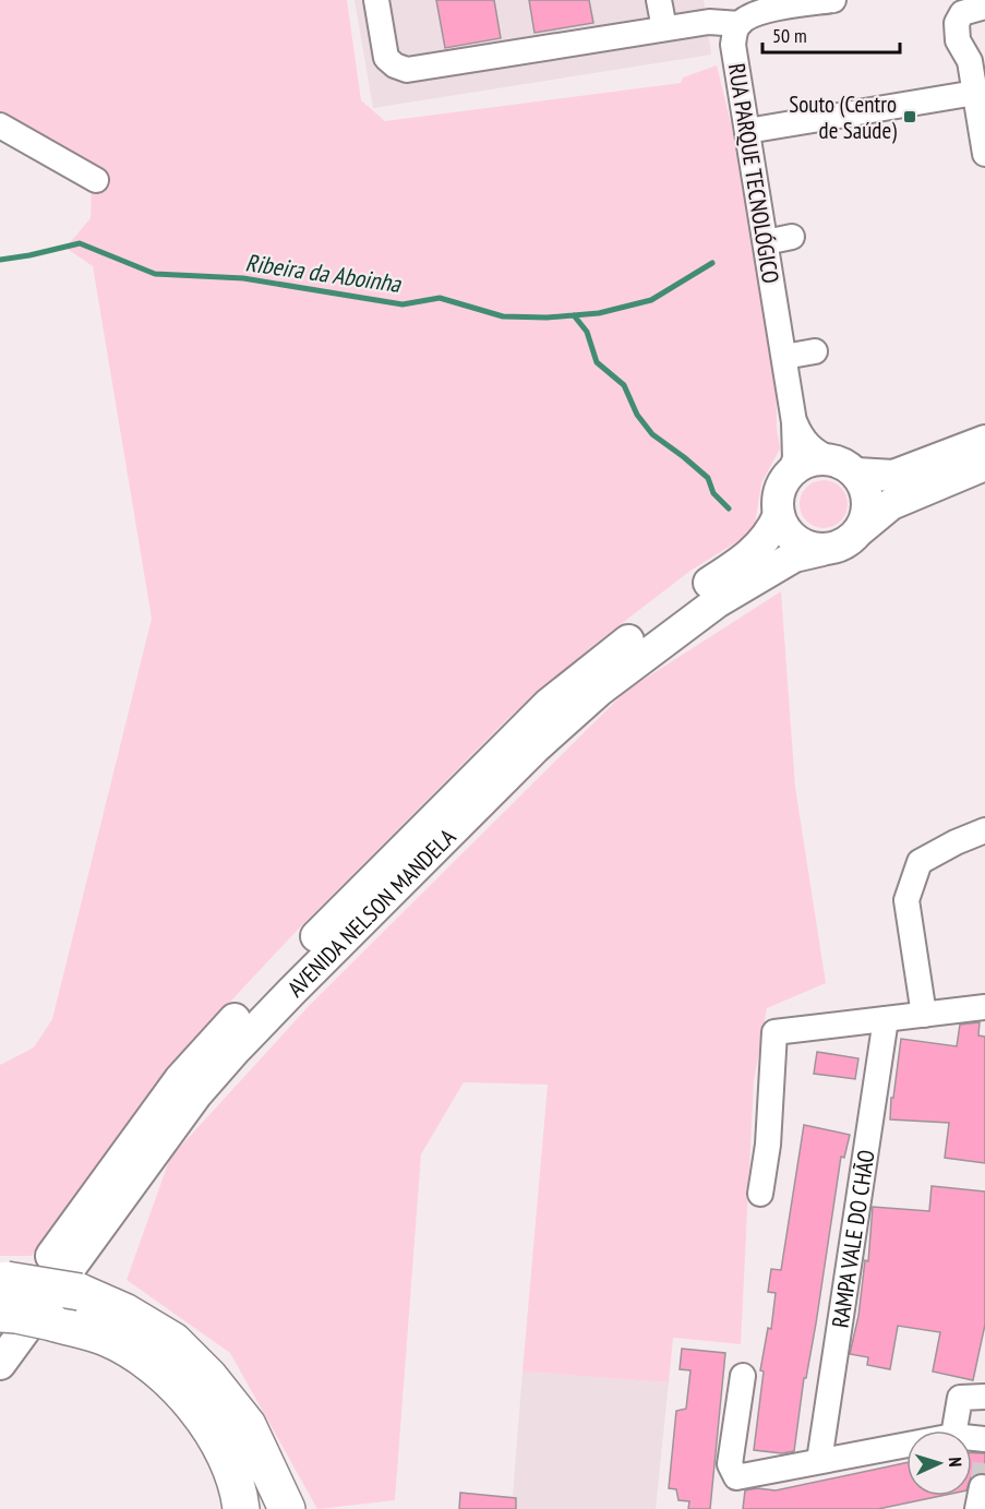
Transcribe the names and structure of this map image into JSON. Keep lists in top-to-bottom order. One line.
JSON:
{"streets":{"main road":["AVENIDA NELSON MANDELA"],"street":["RUA PARQUE TECNOLÓGICO","RAMPA VALE DO CHÃO"]},"crossings":[["RUA PARQUE TECNOLÓGICO","AVENIDA NELSON MANDELA"]],"water":["Ribeira da Aboinha"],"places":{"transit":["Souto (Centro de Saúde)"]},"scale_bar":"50 m","north":"right"}
